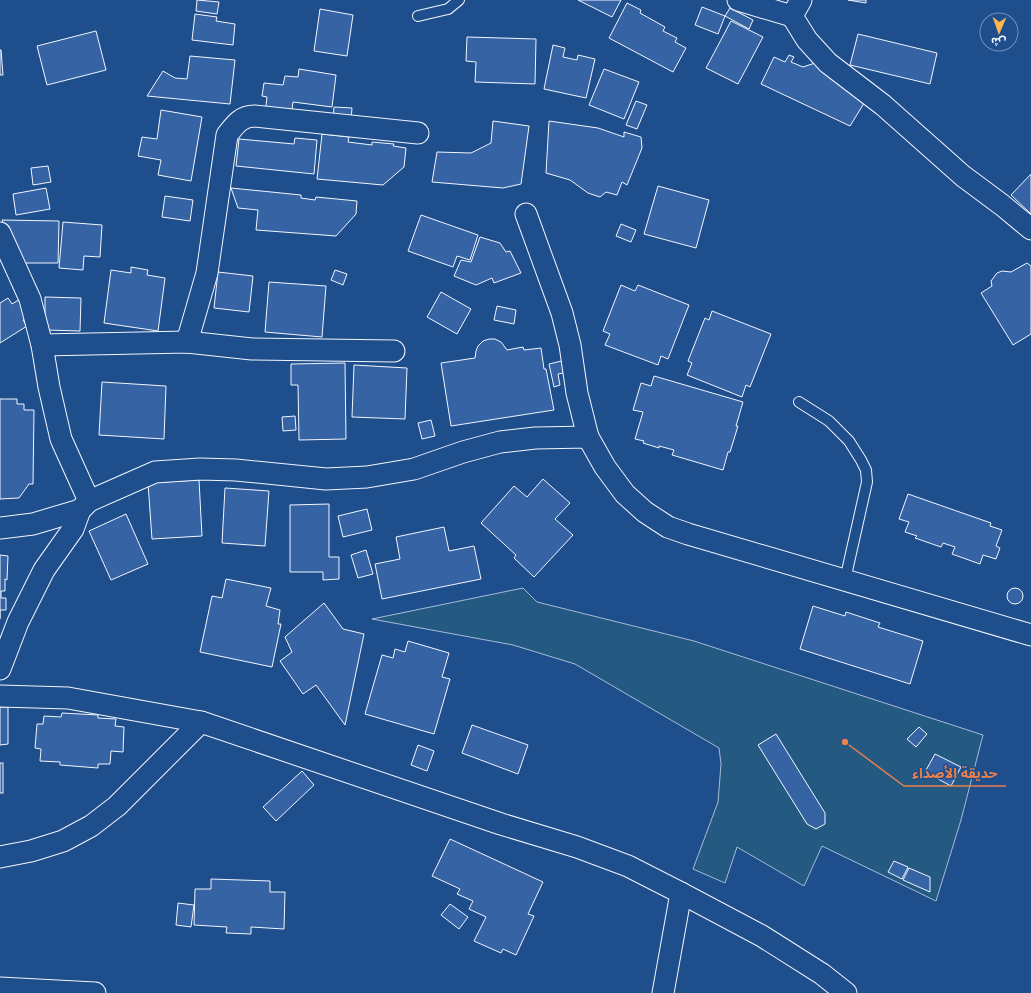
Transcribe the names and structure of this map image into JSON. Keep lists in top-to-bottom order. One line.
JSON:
{"places":["حديقة الأصداء"],"north":"bottom"}
